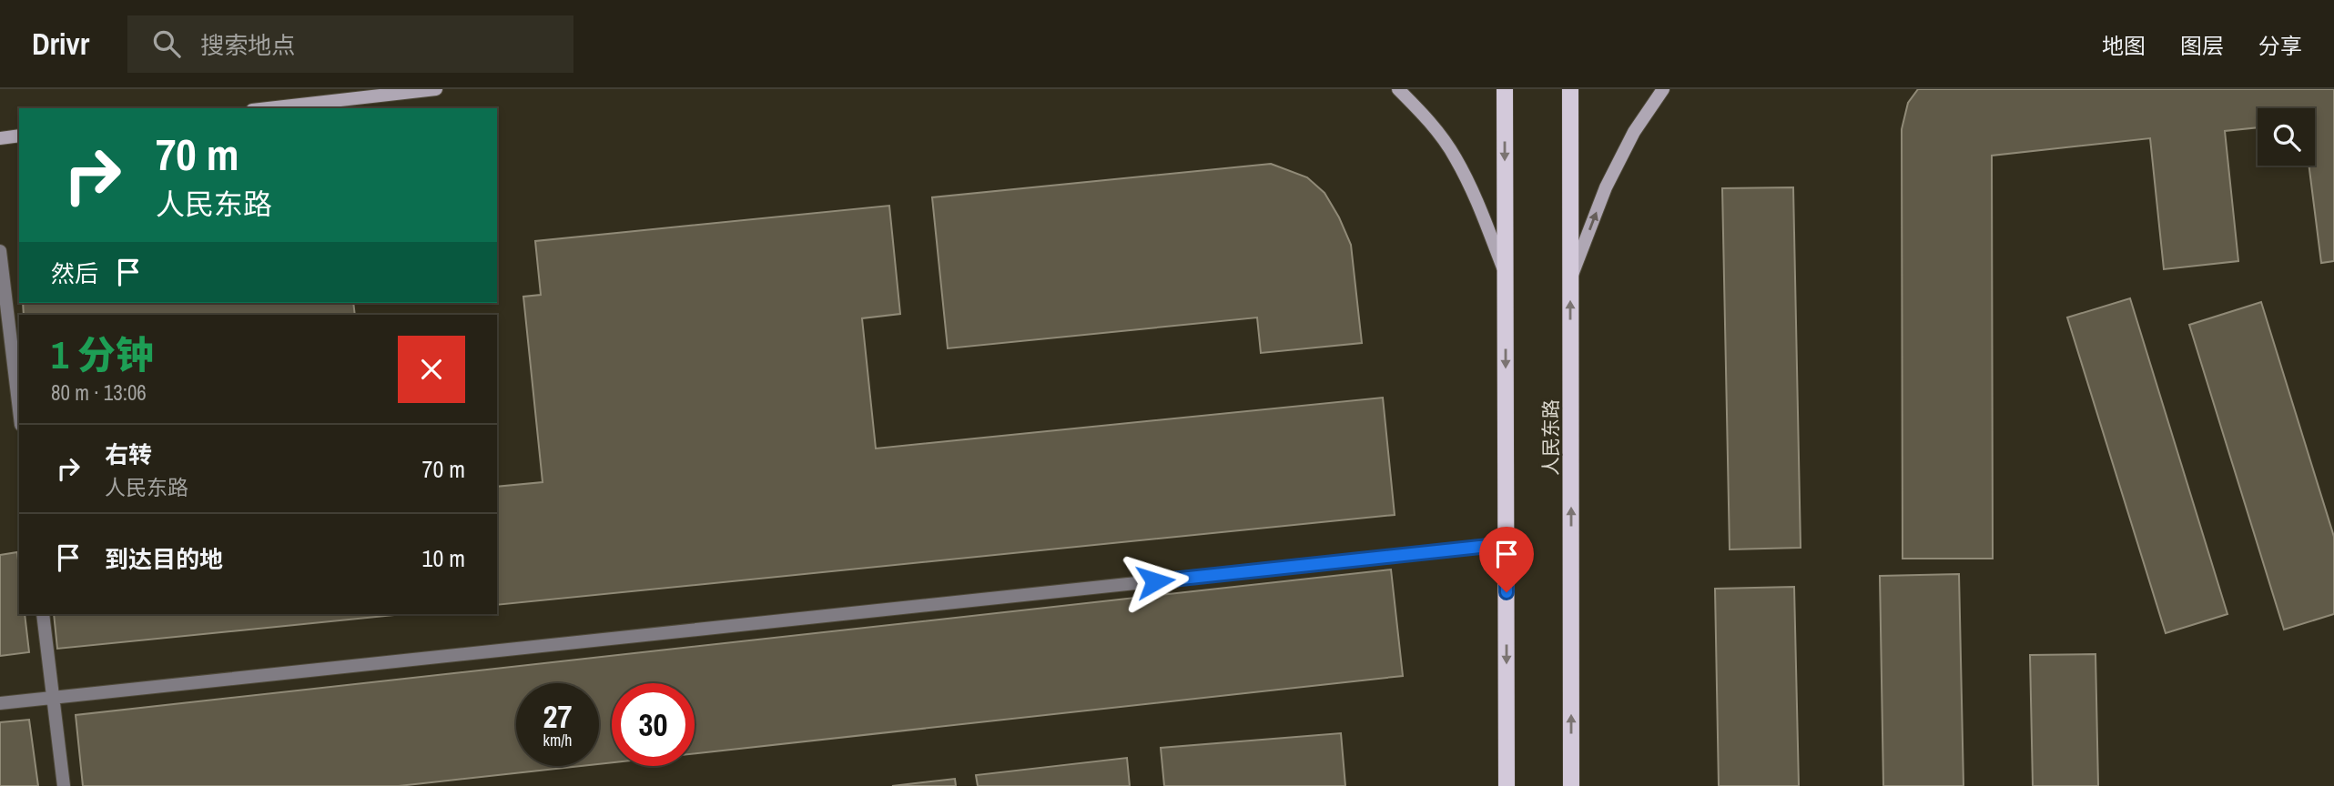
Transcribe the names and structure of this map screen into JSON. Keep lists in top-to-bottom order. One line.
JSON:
{"streets":{"main road":["人民东路"]},"page":{"header":"Drivr","search":"搜索地点","nav":["地图","图层","分享"],"turn":["70 m","人民东路"],"then":"然后","heading":["1 分钟","80 m · 13:06"],"list":[{"name":"右转","note":"人民东路","value":"70 m"},{"name":"到达目的地","value":"10 m"}],"speed":"27 km/h","limit":"30"}}
